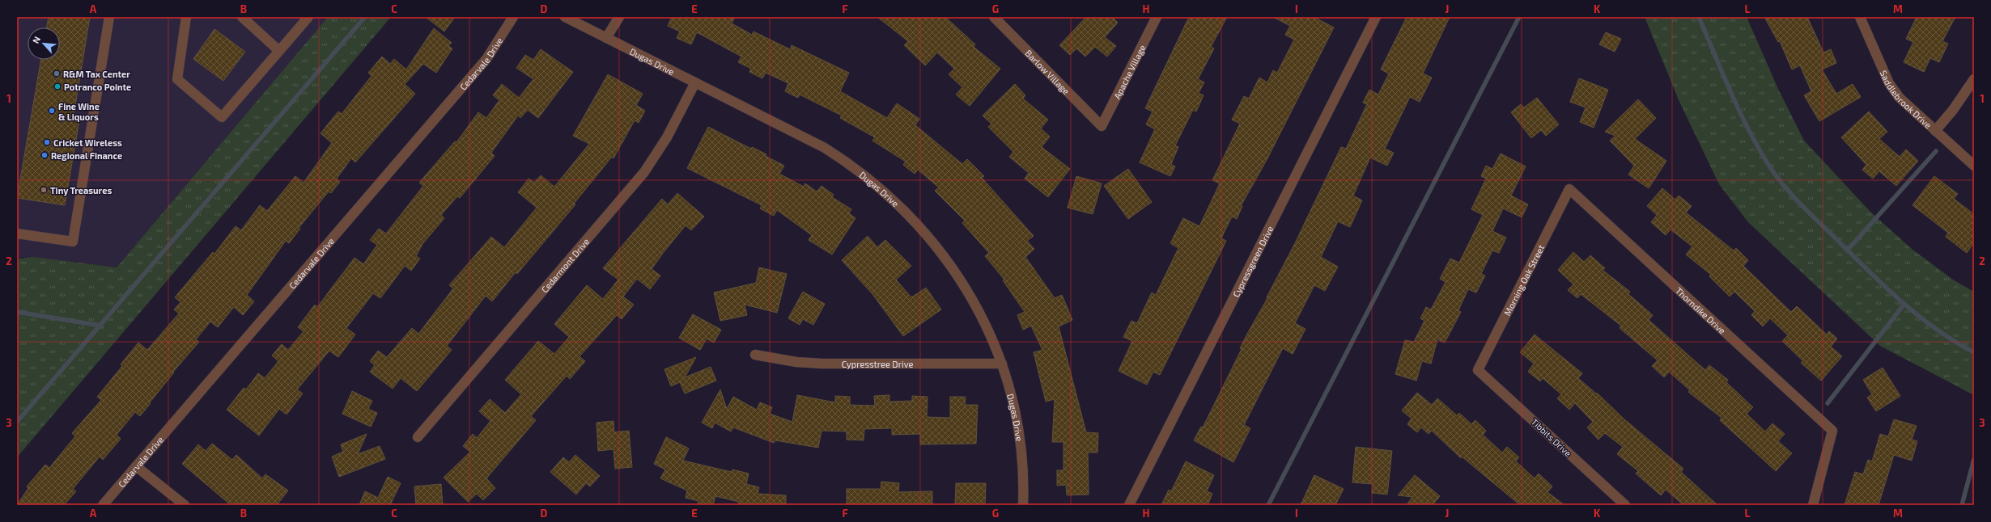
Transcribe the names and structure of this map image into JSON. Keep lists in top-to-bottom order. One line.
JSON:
{"streets":{"street":["Dugas Drive","Cedarvale Drive","Barlow Village","Apache Village","Saddlebrook Drive","Cypressgreen Drive","Cedarmont Drive","Morning Oak Street","Thorndike Drive","Cypresstree Drive","Tibbits Drive"]},"crossings":[["Dugas Drive","Cedarmont Drive"],["Dugas Drive","Cypresstree Drive"],["Barlow Village","Apache Village"],["Morning Oak Street","Thorndike Drive"],["Morning Oak Street","Tibbits Drive"]],"places":["R&M Tax Center","Potranco Pointe","Fine Wine & Liquors","Cricket Wireless","Regional Finance","Tiny Treasures"],"north":"top left","grid":{"columns":["A","B","C","D","E","F","G","H","I","J","K","L","M"],"rows":["1","2","3"]}}
